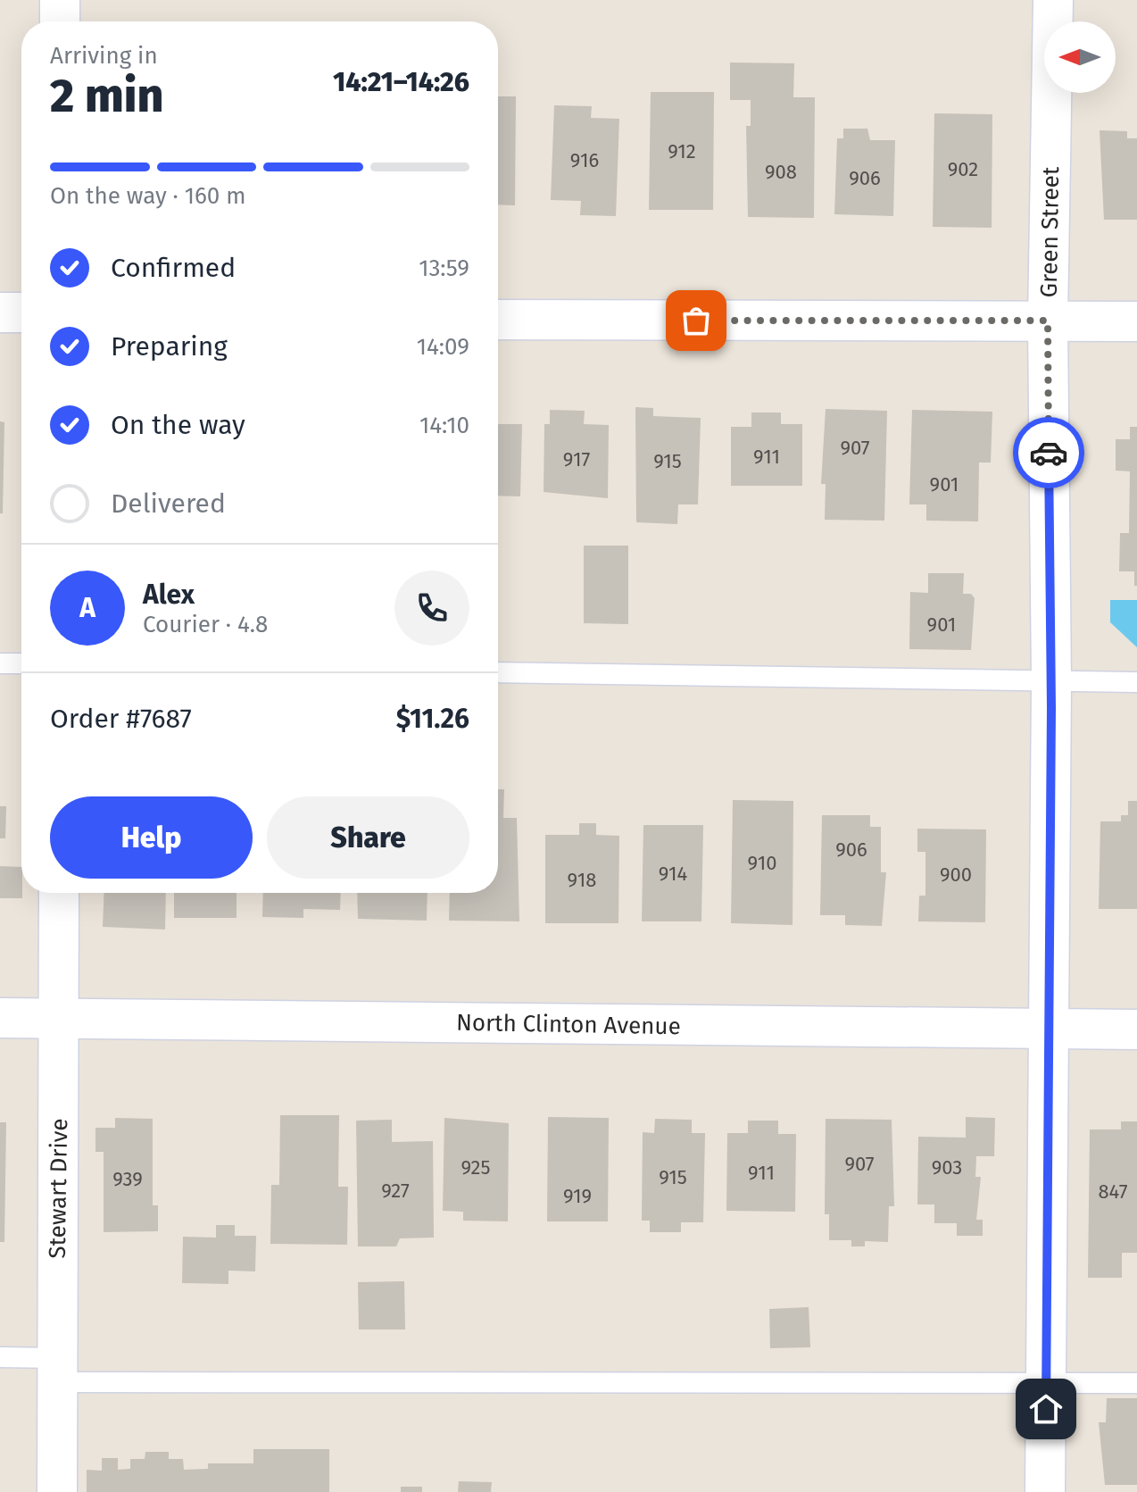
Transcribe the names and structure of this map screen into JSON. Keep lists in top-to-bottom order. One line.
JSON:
{"streets":{"street":["Green Street","North Clinton Avenue","Stewart Drive"]},"crossings":[["Green Street","North Clinton Avenue"],["North Clinton Avenue","Stewart Drive"]],"house_numbers":["912","916","902","908","906","907","911","917","915","901","901","906","910","914","900","918","907","925","903","911","915","939","927","847","919"],"north":"left","page":{"heading":["2 min","Arriving in","14:21–14:26"],"panel":["Alex","Courier · 4.8","Order #7687","$11.26"],"bar":"On the way · 160 m","list":[["Confirmed","13:59"],["Preparing","14:09"],["On the way","14:10"],"Delivered"],"round":"A","buttons":["Help","Share"]}}
